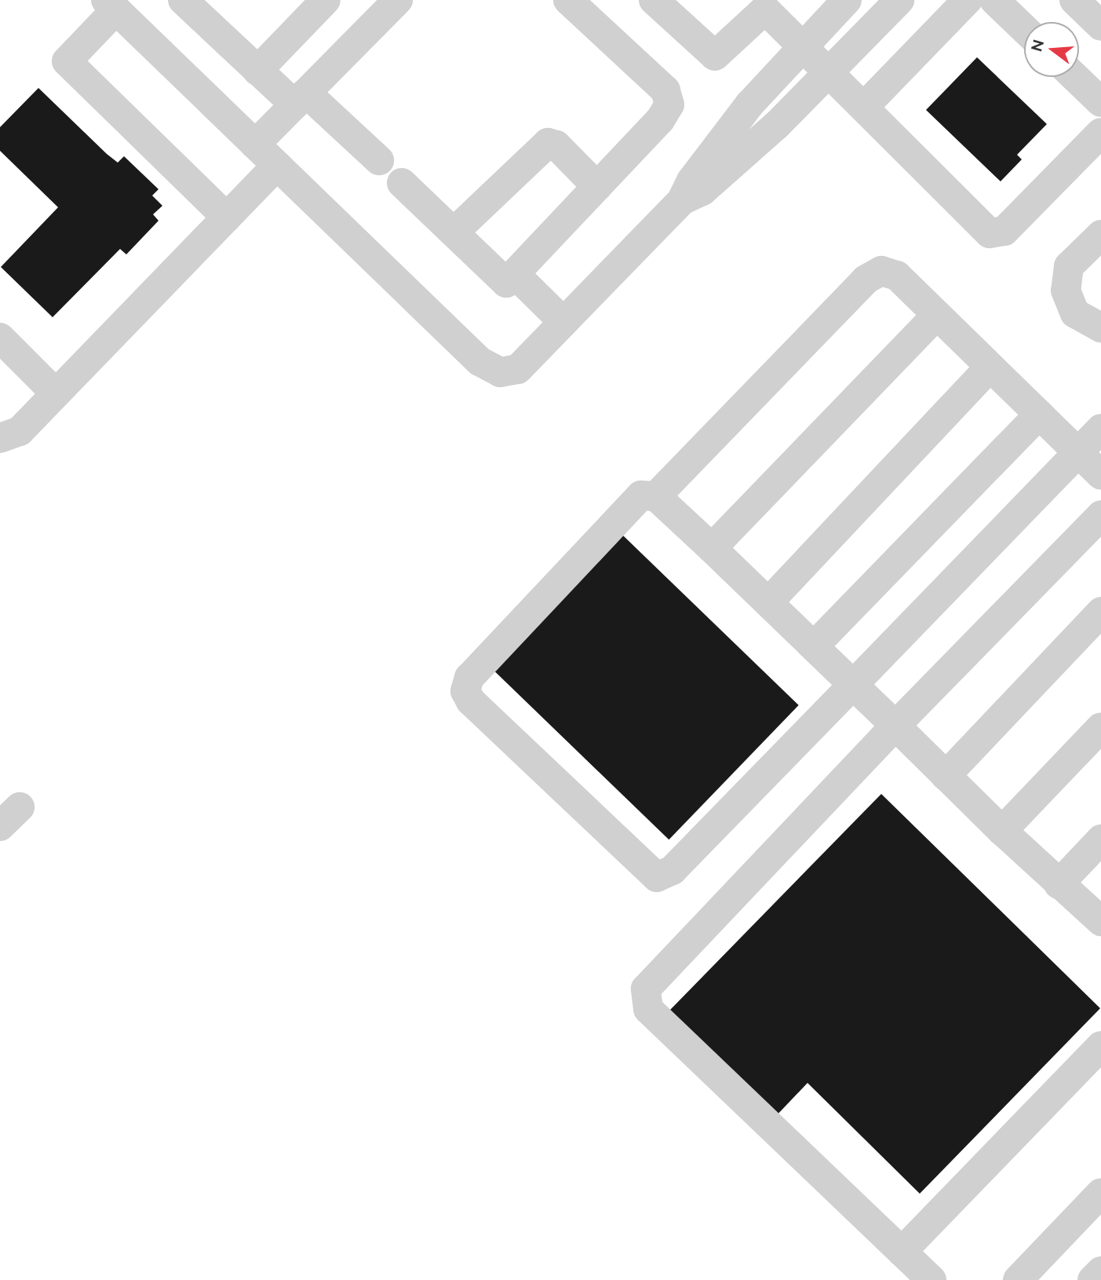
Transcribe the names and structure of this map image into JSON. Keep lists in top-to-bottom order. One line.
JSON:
{"north":"left"}
